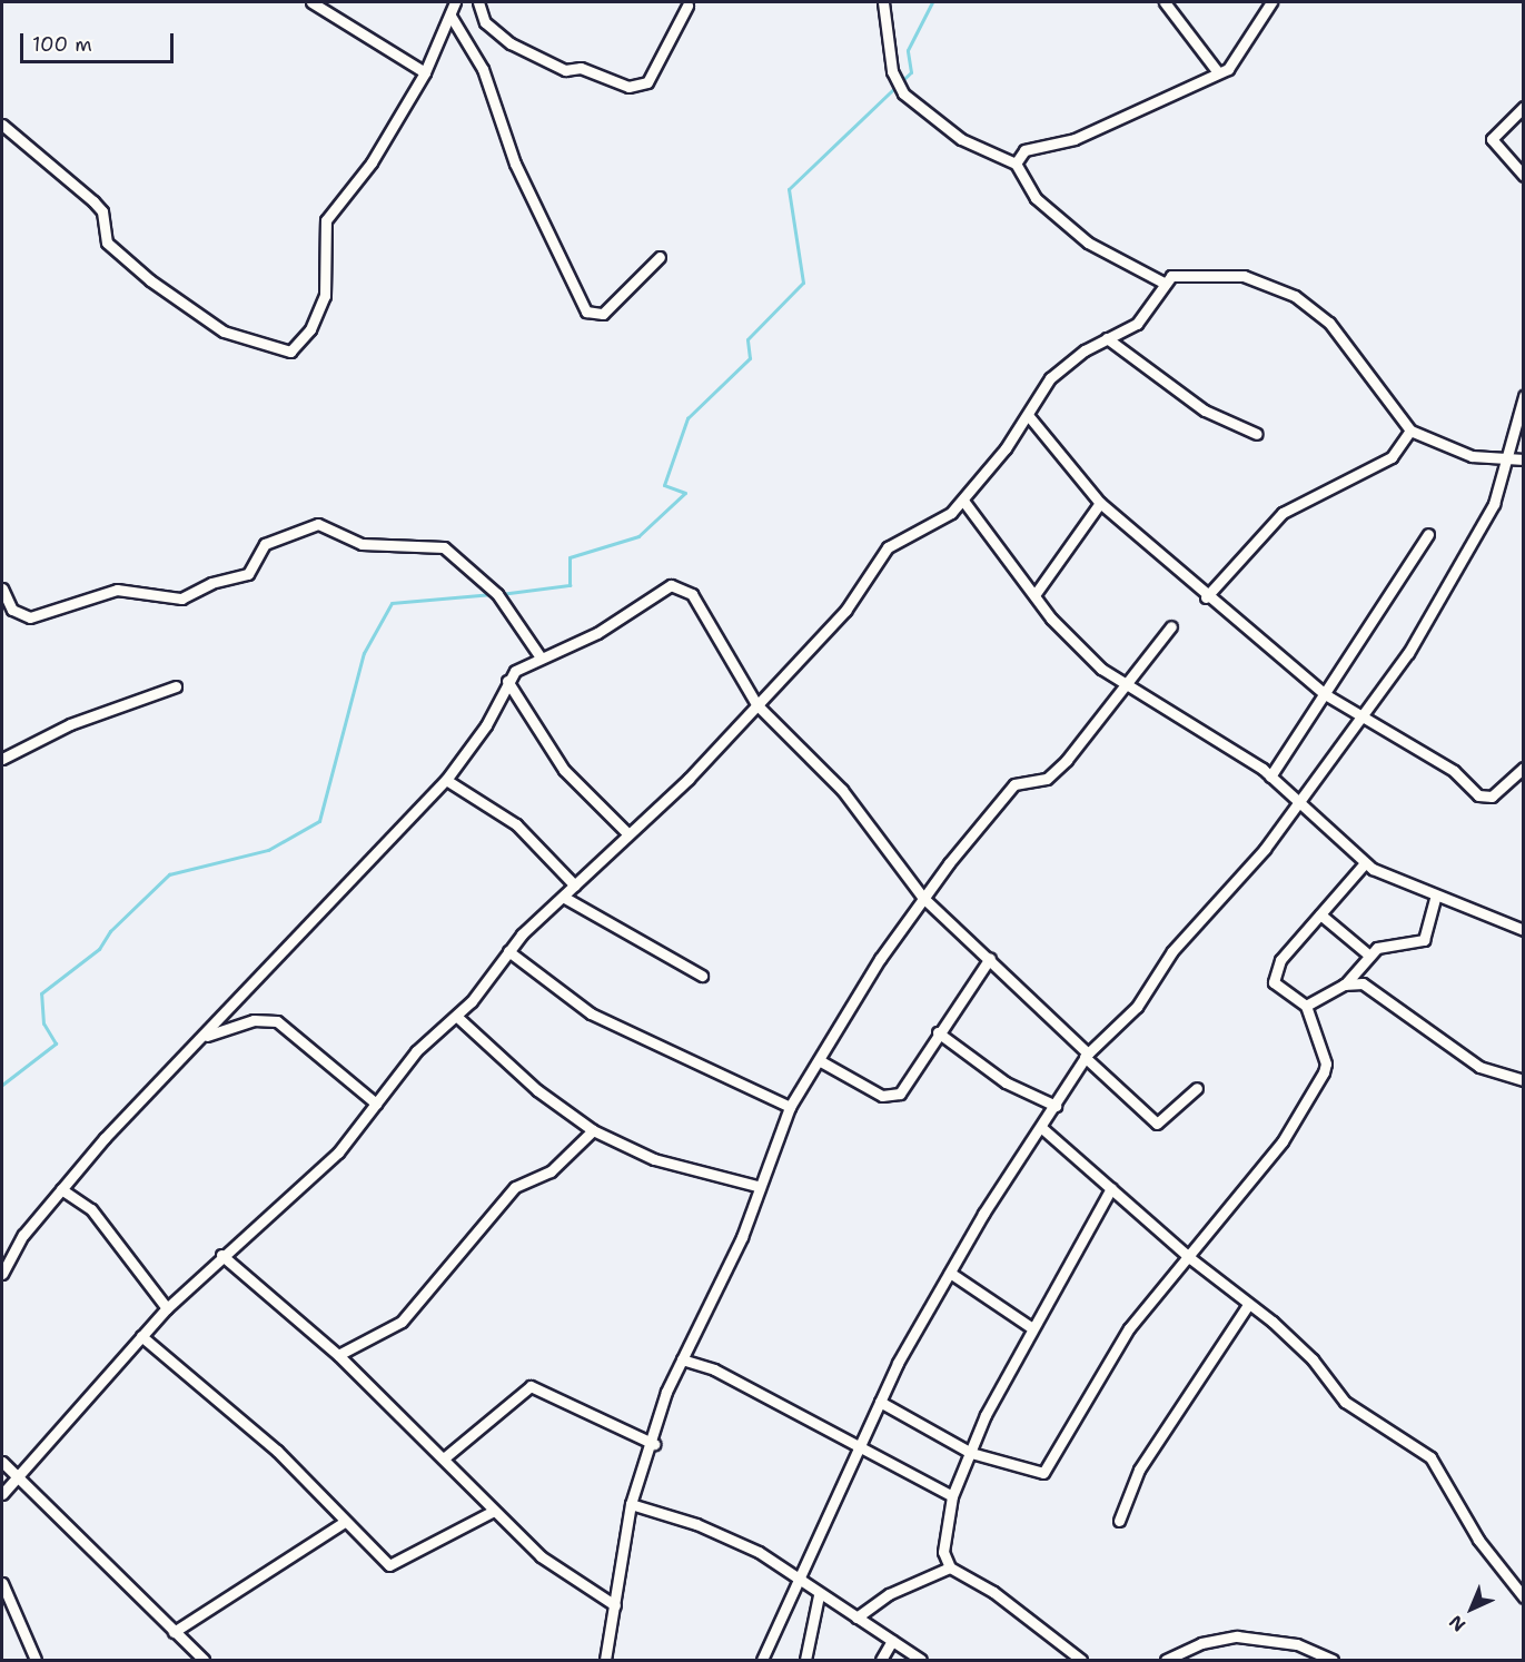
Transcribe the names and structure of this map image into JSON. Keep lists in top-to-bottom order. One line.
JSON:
{"scale_bar":"100 m","north":"bottom left"}
